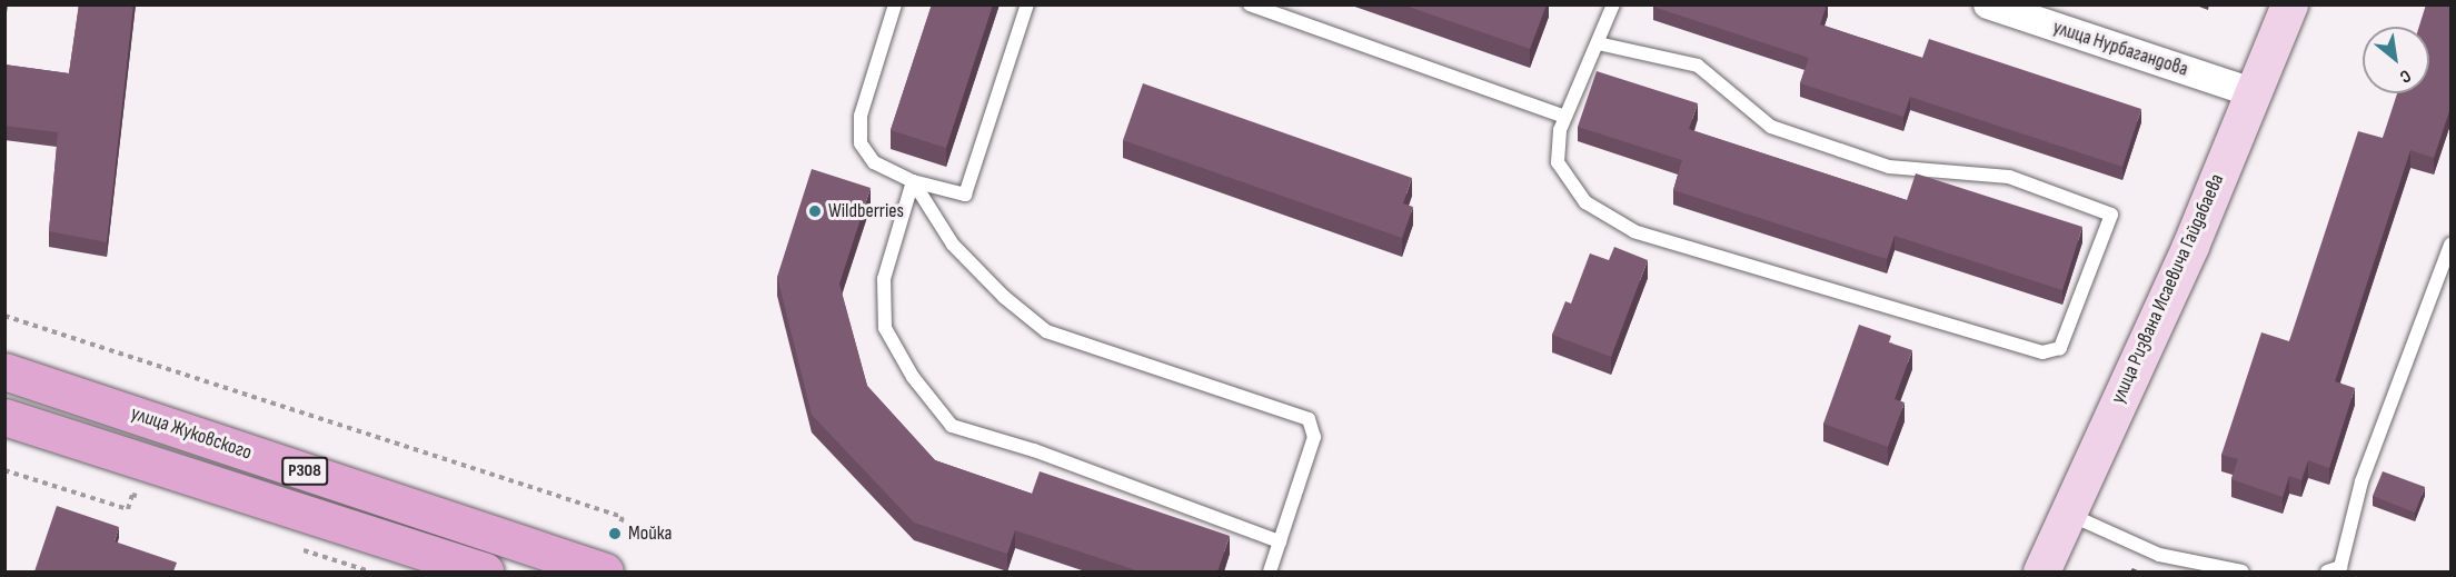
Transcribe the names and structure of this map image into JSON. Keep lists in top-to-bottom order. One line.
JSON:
{"streets":{"main road":["улица Жуковского","P308"],"street":["улица Нурбагандова","улица Ризвана Исаевича Гайдабаева"]},"crossings":[["улица Нурбагандова","улица Ризвана Исаевича Гайдабаева"]],"places":["Wildberries","Мойка"],"north":"bottom right"}
